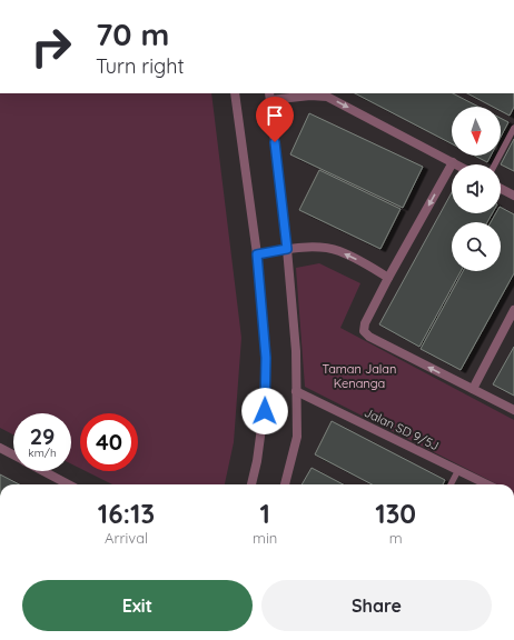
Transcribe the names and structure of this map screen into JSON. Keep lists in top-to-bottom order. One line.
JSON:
{"streets":{"street":["Jalan SD 9/5J"]},"parks":["Taman Jalan Kenanga"],"north":"bottom","page":{"turn":["70 m","Turn right"],"speed":"29 km/h","limit":"40","eta":["16:13","Arrival","1","min","130","m"],"buttons":["Exit","Share"]}}
